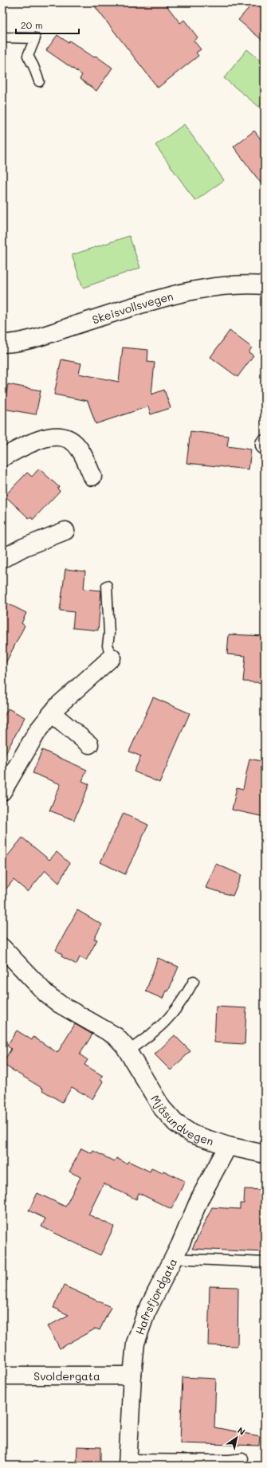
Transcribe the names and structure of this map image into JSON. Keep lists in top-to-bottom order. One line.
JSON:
{"streets":{"street":["Skeisvollsvegen","Mjåsundvegen","Hafrsfjordgata","Svoldergata"]},"crossings":[["Mjåsundvegen","Hafrsfjordgata"],["Hafrsfjordgata","Svoldergata"]],"scale_bar":"20 m","north":"top right"}
